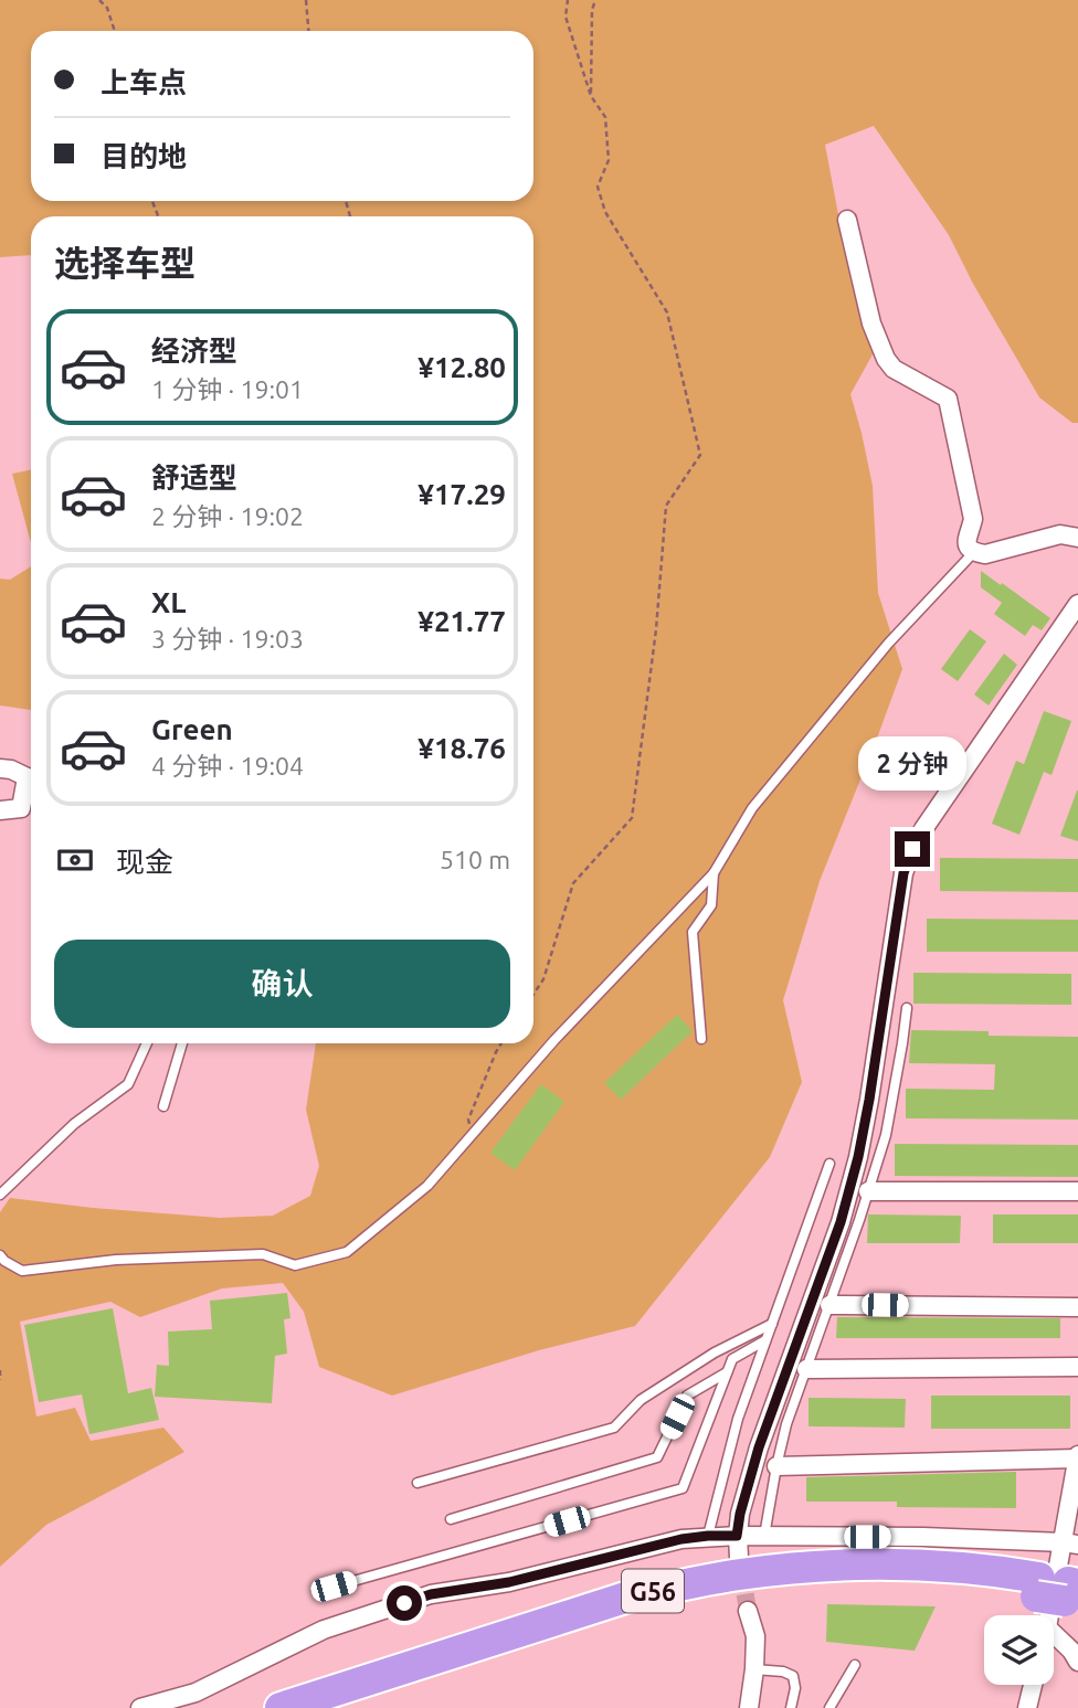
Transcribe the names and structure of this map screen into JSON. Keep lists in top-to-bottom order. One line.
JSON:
{"streets":{"highway":["G56"]},"page":{"banner":["上车点","目的地"],"heading":"选择车型","list":[{"name":"经济型","note":"1 分钟 · 19:01","value":"¥12.80"},{"name":"舒适型","note":"2 分钟 · 19:02","value":"¥17.29"},{"name":"XL","note":"3 分钟 · 19:03","value":"¥21.77"},{"name":"Green","note":"4 分钟 · 19:04","value":"¥18.76"}],"bubble":"2 分钟","pay":["现金","510 m"],"buttons":"确认"}}
